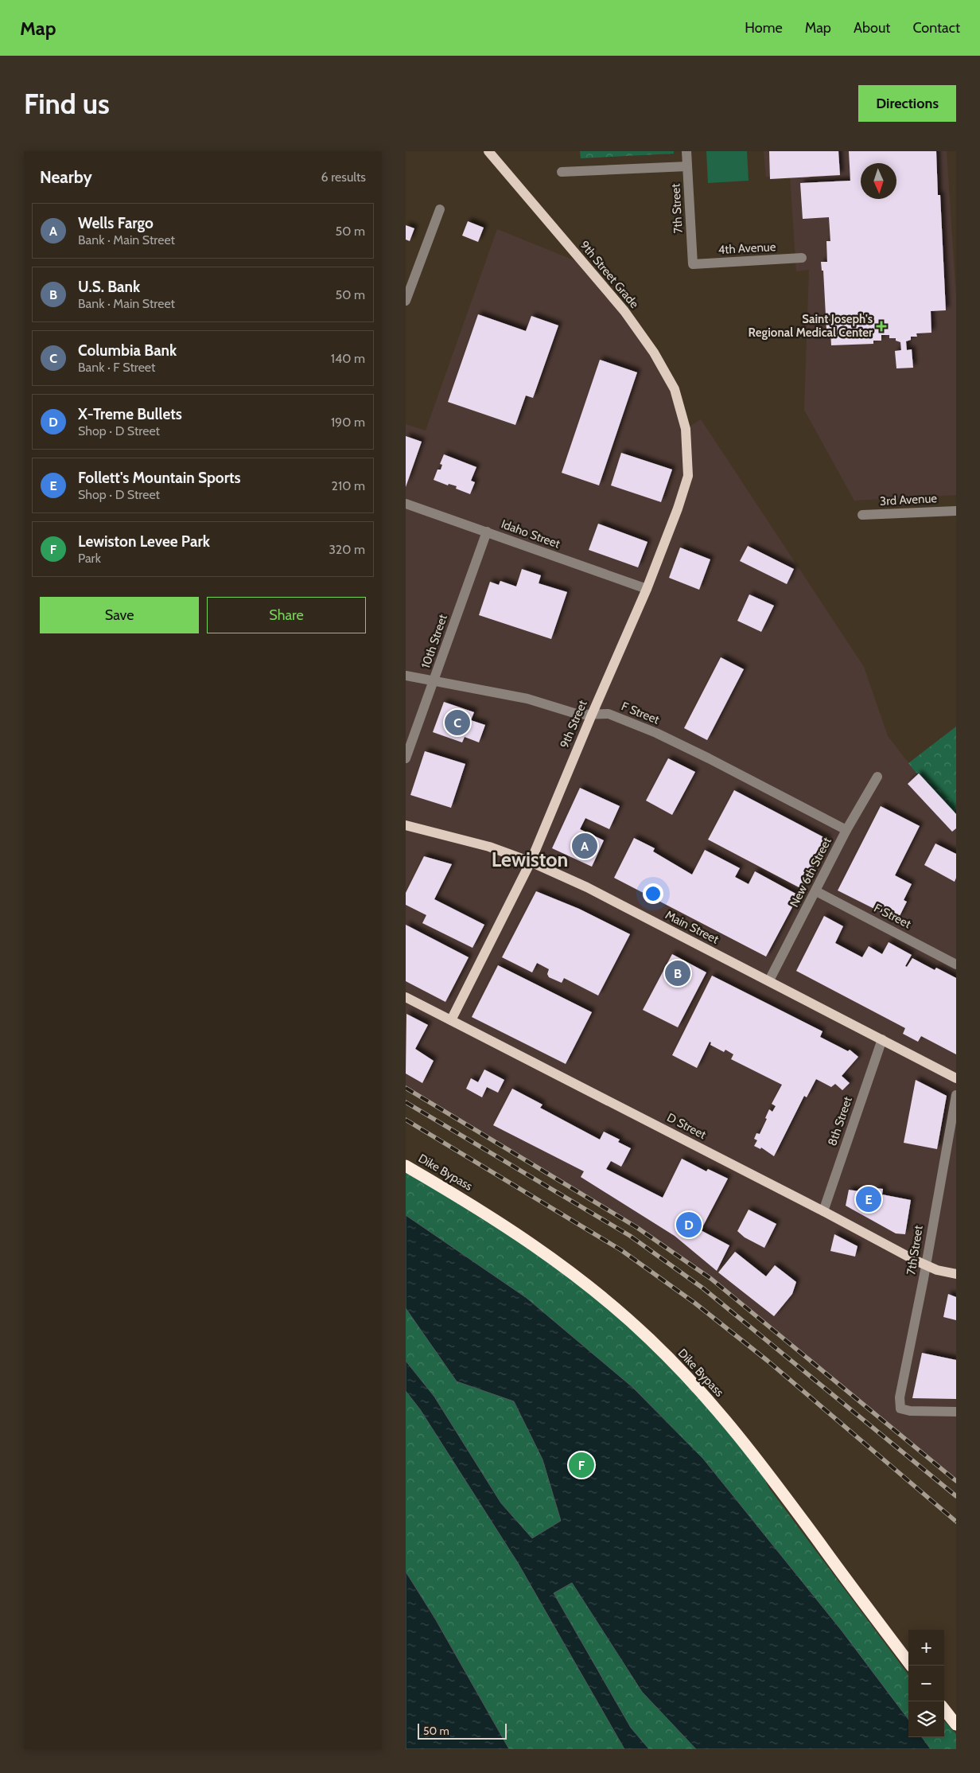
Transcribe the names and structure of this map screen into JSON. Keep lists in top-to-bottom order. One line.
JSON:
{"streets":{"highway":["Dike Bypass"],"main road":["9th Street Grade","9th Street","Main Street","D Street"],"street":["7th Street","4th Avenue","3rd Avenue","Idaho Street","10th Street","F Street","New 6th Street","8th Street"]},"crossings":[["7th Street","4th Avenue"],["7th Street","D Street"],["9th Street Grade","9th Street"],["Idaho Street","10th Street"],["Idaho Street","9th Street"],["10th Street","F Street"],["F Street","9th Street"],["F Street","New 6th Street"],["9th Street","Main Street"],["9th Street","D Street"],["New 6th Street","Main Street"],["Main Street","8th Street"],["8th Street","D Street"]],"districts":["Lewiston"],"places":{"health":["Saint Joseph's Regional Medical Center"]},"scale_bar":"50 m","north":"bottom","page":{"header":"Map","nav":["Home","Map","About","Contact"],"buttons":["Directions",["Save","Share"]],"title":"Find us","heading":["Nearby","6 results"],"list":[{"mark":"A","name":"Wells Fargo","note":"Bank · Main Street","value":"50 m"},{"mark":"B","name":"U.S. Bank","note":"Bank · Main Street","value":"50 m"},{"mark":"C","name":"Columbia Bank","note":"Bank · F Street","value":"140 m"},{"mark":"D","name":"X-Treme Bullets","note":"Shop · D Street","value":"190 m"},{"mark":"E","name":"Follett's Mountain Sports","note":"Shop · D Street","value":"210 m"},{"mark":"F","name":"Lewiston Levee Park","note":"Park","value":"320 m"}],"pins":["C","A","B","E","D","F"],"map_buttons":["+","−"],"scale":"50 m"}}
